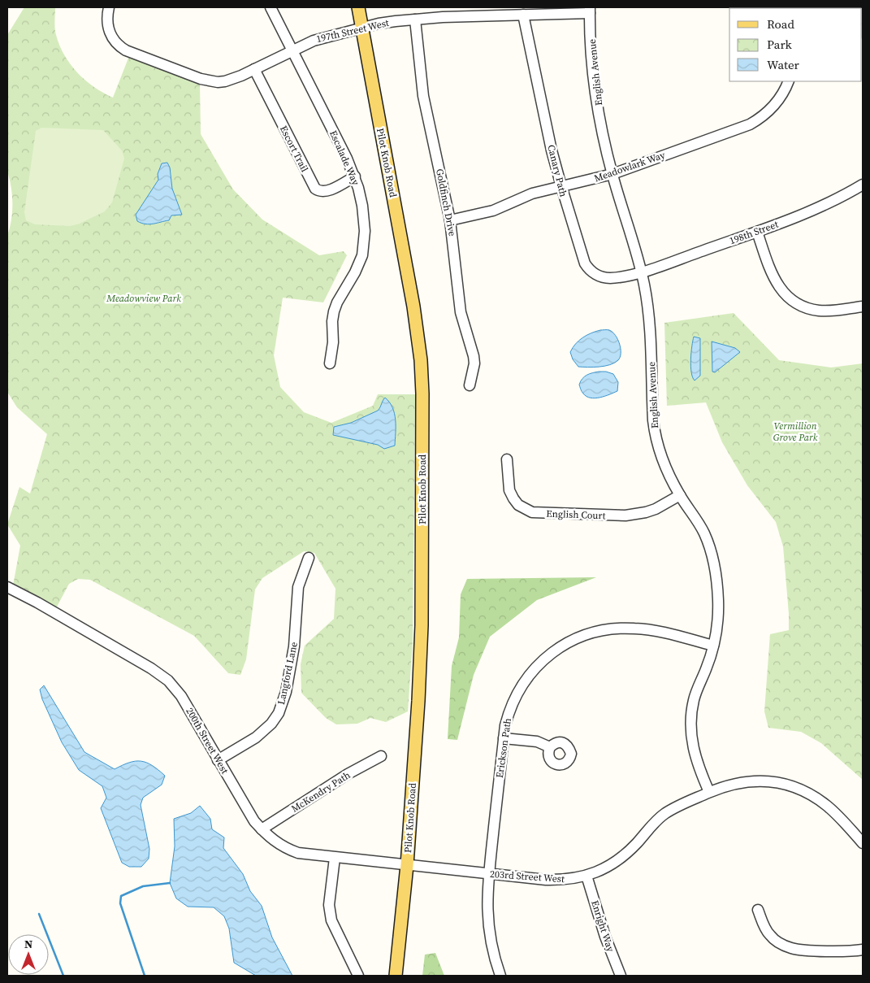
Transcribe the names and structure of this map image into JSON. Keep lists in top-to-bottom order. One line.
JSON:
{"streets":{"main road":["Pilot Knob Road"],"street":["197th Street West","English Avenue","Escort Trail","Escalade Way","Meadowlark Way","Canary Path","Goldfinch Drive","198th Street","English Court","Langford Lane","200th Street West","Erickson Path","McKendry Path","203rd Street West","Enright Way"]},"crossings":[["197th Street West","English Avenue"],["197th Street West","Escort Trail"],["197th Street West","Escalade Way"],["197th Street West","Pilot Knob Road"],["197th Street West","Canary Path"],["197th Street West","Goldfinch Drive"],["English Avenue","Meadowlark Way"],["English Avenue","Canary Path"],["English Avenue","198th Street"],["English Avenue","English Court"],["English Avenue","Erickson Path"],["English Avenue","203rd Street West"],["Escort Trail","Escalade Way"],["Pilot Knob Road","200th Street West"],["Pilot Knob Road","203rd Street West"],["Meadowlark Way","Canary Path"],["Meadowlark Way","Goldfinch Drive"],["Canary Path","198th Street"],["Langford Lane","200th Street West"],["200th Street West","McKendry Path"],["200th Street West","203rd Street West"],["Erickson Path","203rd Street West"],["203rd Street West","Enright Way"]],"parks":["Meadowview Park","Vermillion Grove Park"],"legend":["Road","Park","Water"],"north":"top"}
